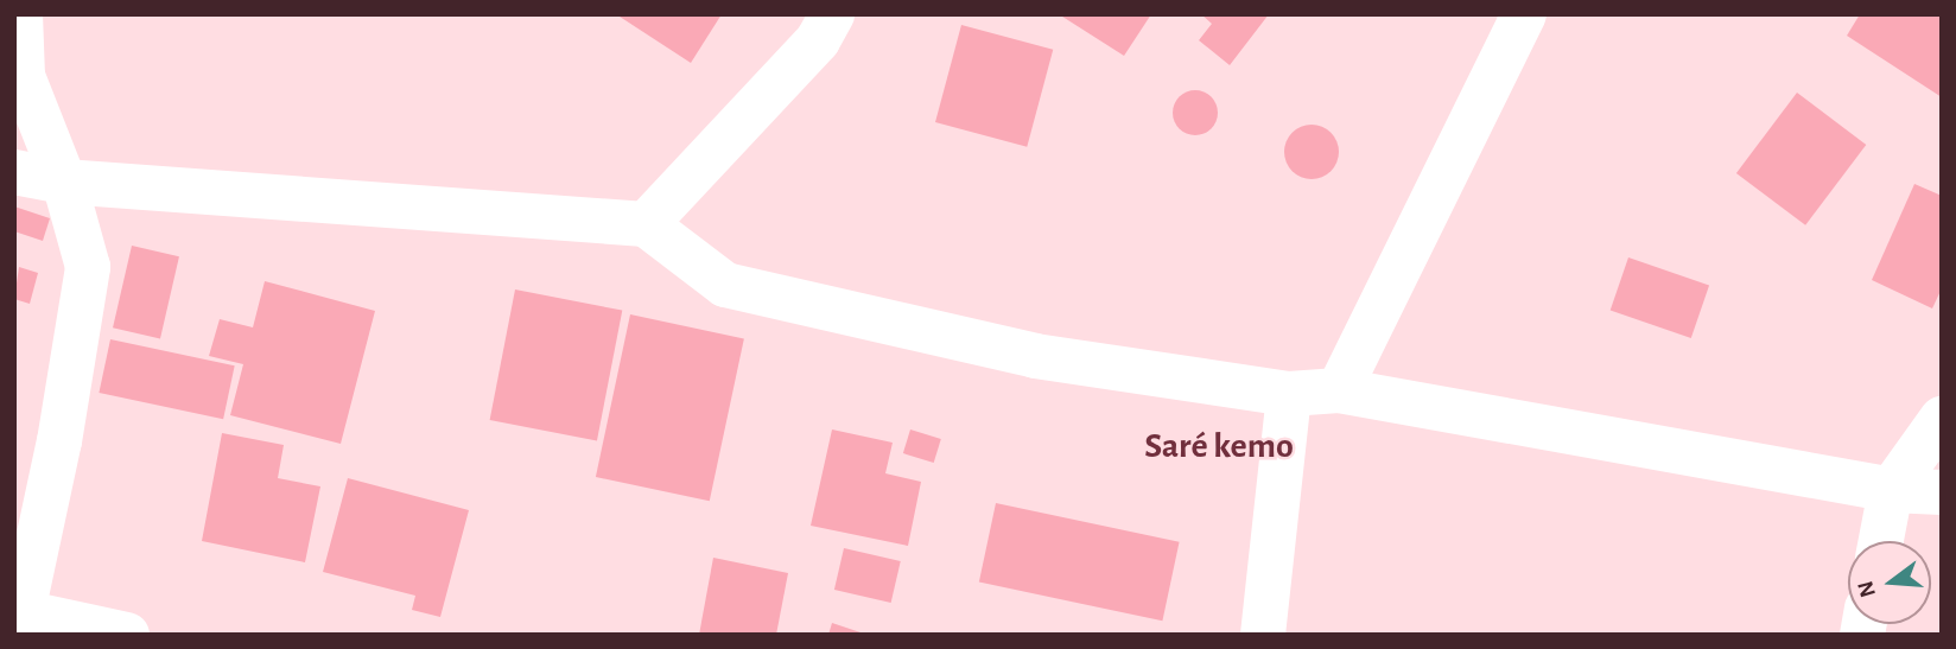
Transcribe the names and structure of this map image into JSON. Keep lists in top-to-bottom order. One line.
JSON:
{"districts":["Saré kemo"],"north":"left"}
